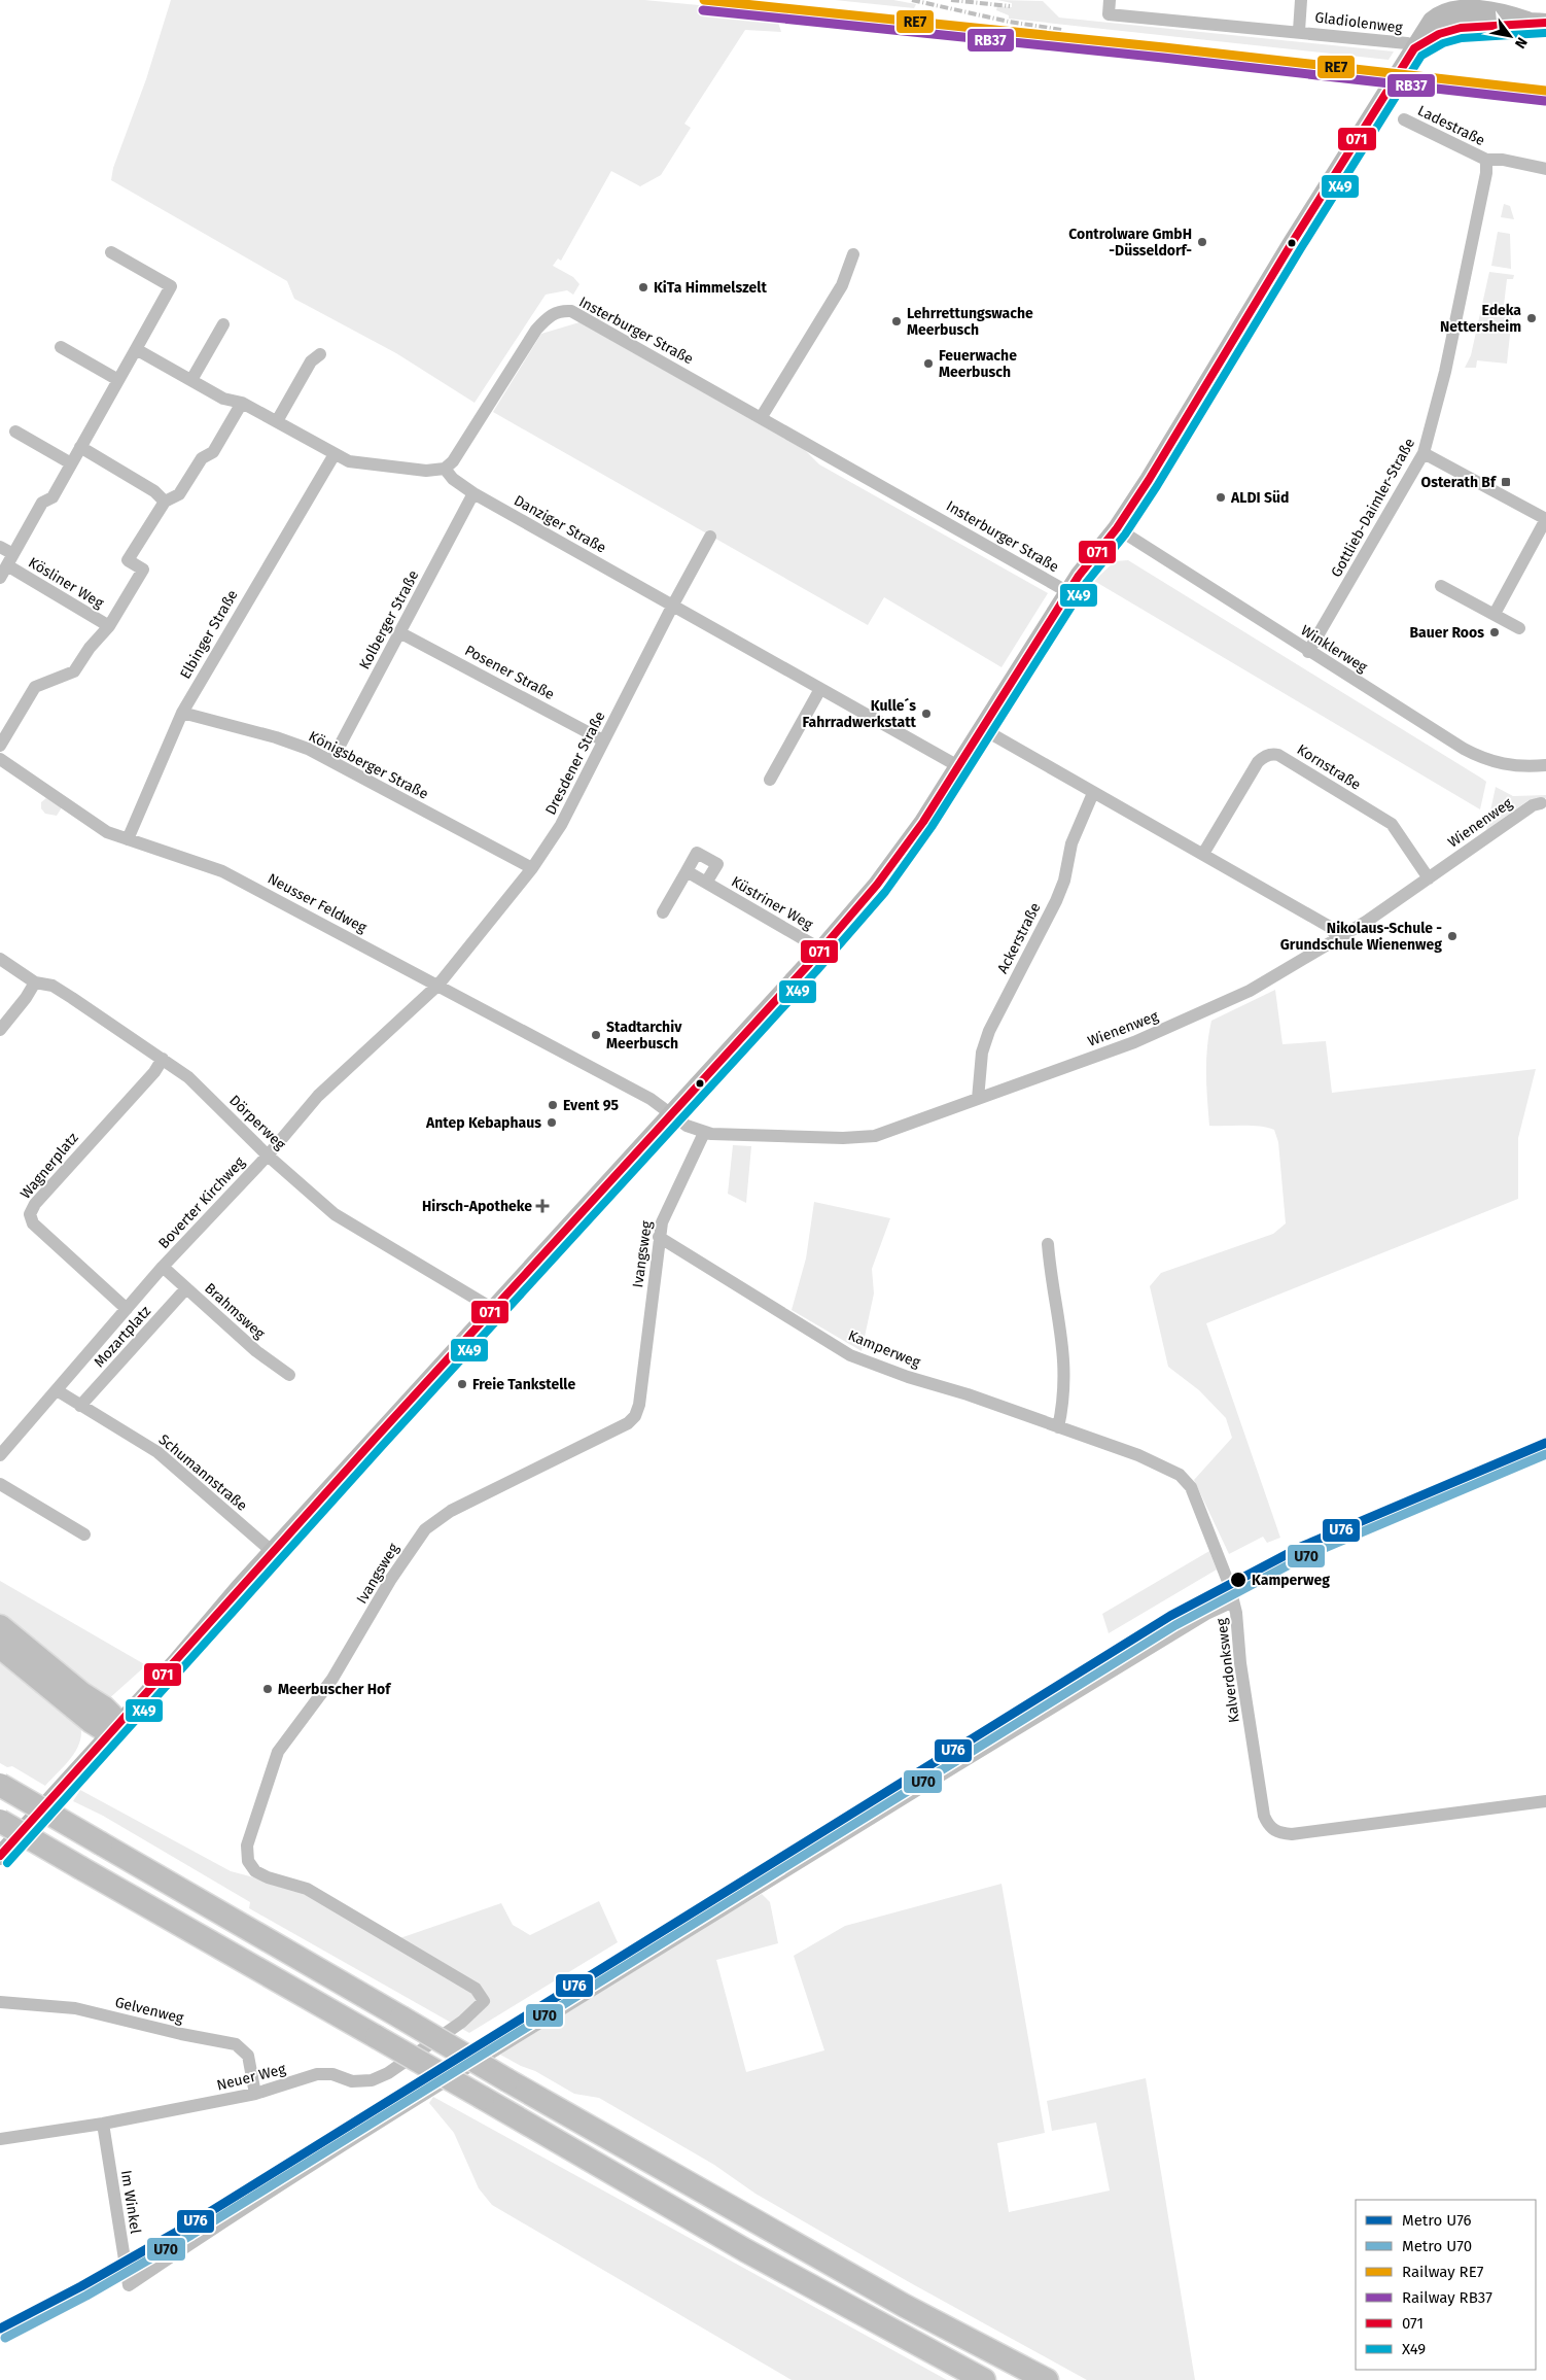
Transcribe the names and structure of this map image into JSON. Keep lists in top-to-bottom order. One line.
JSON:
{"streets":{"street":["Gladiolenweg","Ladestraße","Insterburger Straße","Gottlieb-Daimler-Straße","Danziger Straße","Kösliner Weg","Kolberger Straße","Elbinger Straße","Winklerweg","Posener Straße","Dresdener Straße","Königsberger Straße","Kornstraße","Wienenweg","Neusser Feldweg","Küstriner Weg","Ackerstraße","Dörperweg","Wagnerplatz","Boverter Kirchweg","Ivangsweg","Brahmsweg","Mozartplatz","Kamperweg","Schumannstraße","Kalverdonksweg","Gelvenweg","Neuer Weg","Im Winkel"]},"crossings":[["Ladestraße","Gottlieb-Daimler-Straße"],["Insterburger Straße","Danziger Straße"],["Gottlieb-Daimler-Straße","Winklerweg"],["Danziger Straße","Kolberger Straße"],["Danziger Straße","Dresdener Straße"],["Kolberger Straße","Posener Straße"],["Kolberger Straße","Königsberger Straße"],["Elbinger Straße","Königsberger Straße"],["Elbinger Straße","Neusser Feldweg"],["Posener Straße","Dresdener Straße"],["Dresdener Straße","Königsberger Straße"],["Dresdener Straße","Neusser Feldweg"],["Dresdener Straße","Boverter Kirchweg"],["Kornstraße","Wienenweg"],["Wienenweg","Neusser Feldweg"],["Wienenweg","Ackerstraße"],["Wienenweg","Ivangsweg"],["Neusser Feldweg","Boverter Kirchweg"],["Dörperweg","Wagnerplatz"],["Dörperweg","Boverter Kirchweg"],["Wagnerplatz","Boverter Kirchweg"],["Boverter Kirchweg","Brahmsweg"],["Boverter Kirchweg","Schumannstraße"],["Ivangsweg","Kamperweg"],["Ivangsweg","Neuer Weg"],["Brahmsweg","Mozartplatz"],["Mozartplatz","Schumannstraße"],["Kamperweg","Kalverdonksweg"],["Kalverdonksweg","Im Winkel"],["Gelvenweg","Neuer Weg"],["Neuer Weg","Im Winkel"]],"places":{"other":["Controlware GmbH -Düsseldorf-","KiTa Himmelszelt","Edeka Nettersheim","Lehrrettungswache Meerbusch","Feuerwache Meerbusch","ALDI Süd","Bauer Roos","Kulle´s Fahrradwerkstatt","Nikolaus-Schule - Grundschule Wienenweg","Stadtarchiv Meerbusch","Event 95","Antep Kebaphaus","Freie Tankstelle","Kamperweg","Meerbuscher Hof"],"transit":["Osterath Bf"],"health":["Hirsch-Apotheke"]},"lines":["rail line RE7","rail line RB37","transit line 071","transit line X49","metro line U76","metro line U70"],"legend":["Metro U76","Metro U70","Railway RE7","Railway RB37","071","X49"],"north":"bottom right"}
